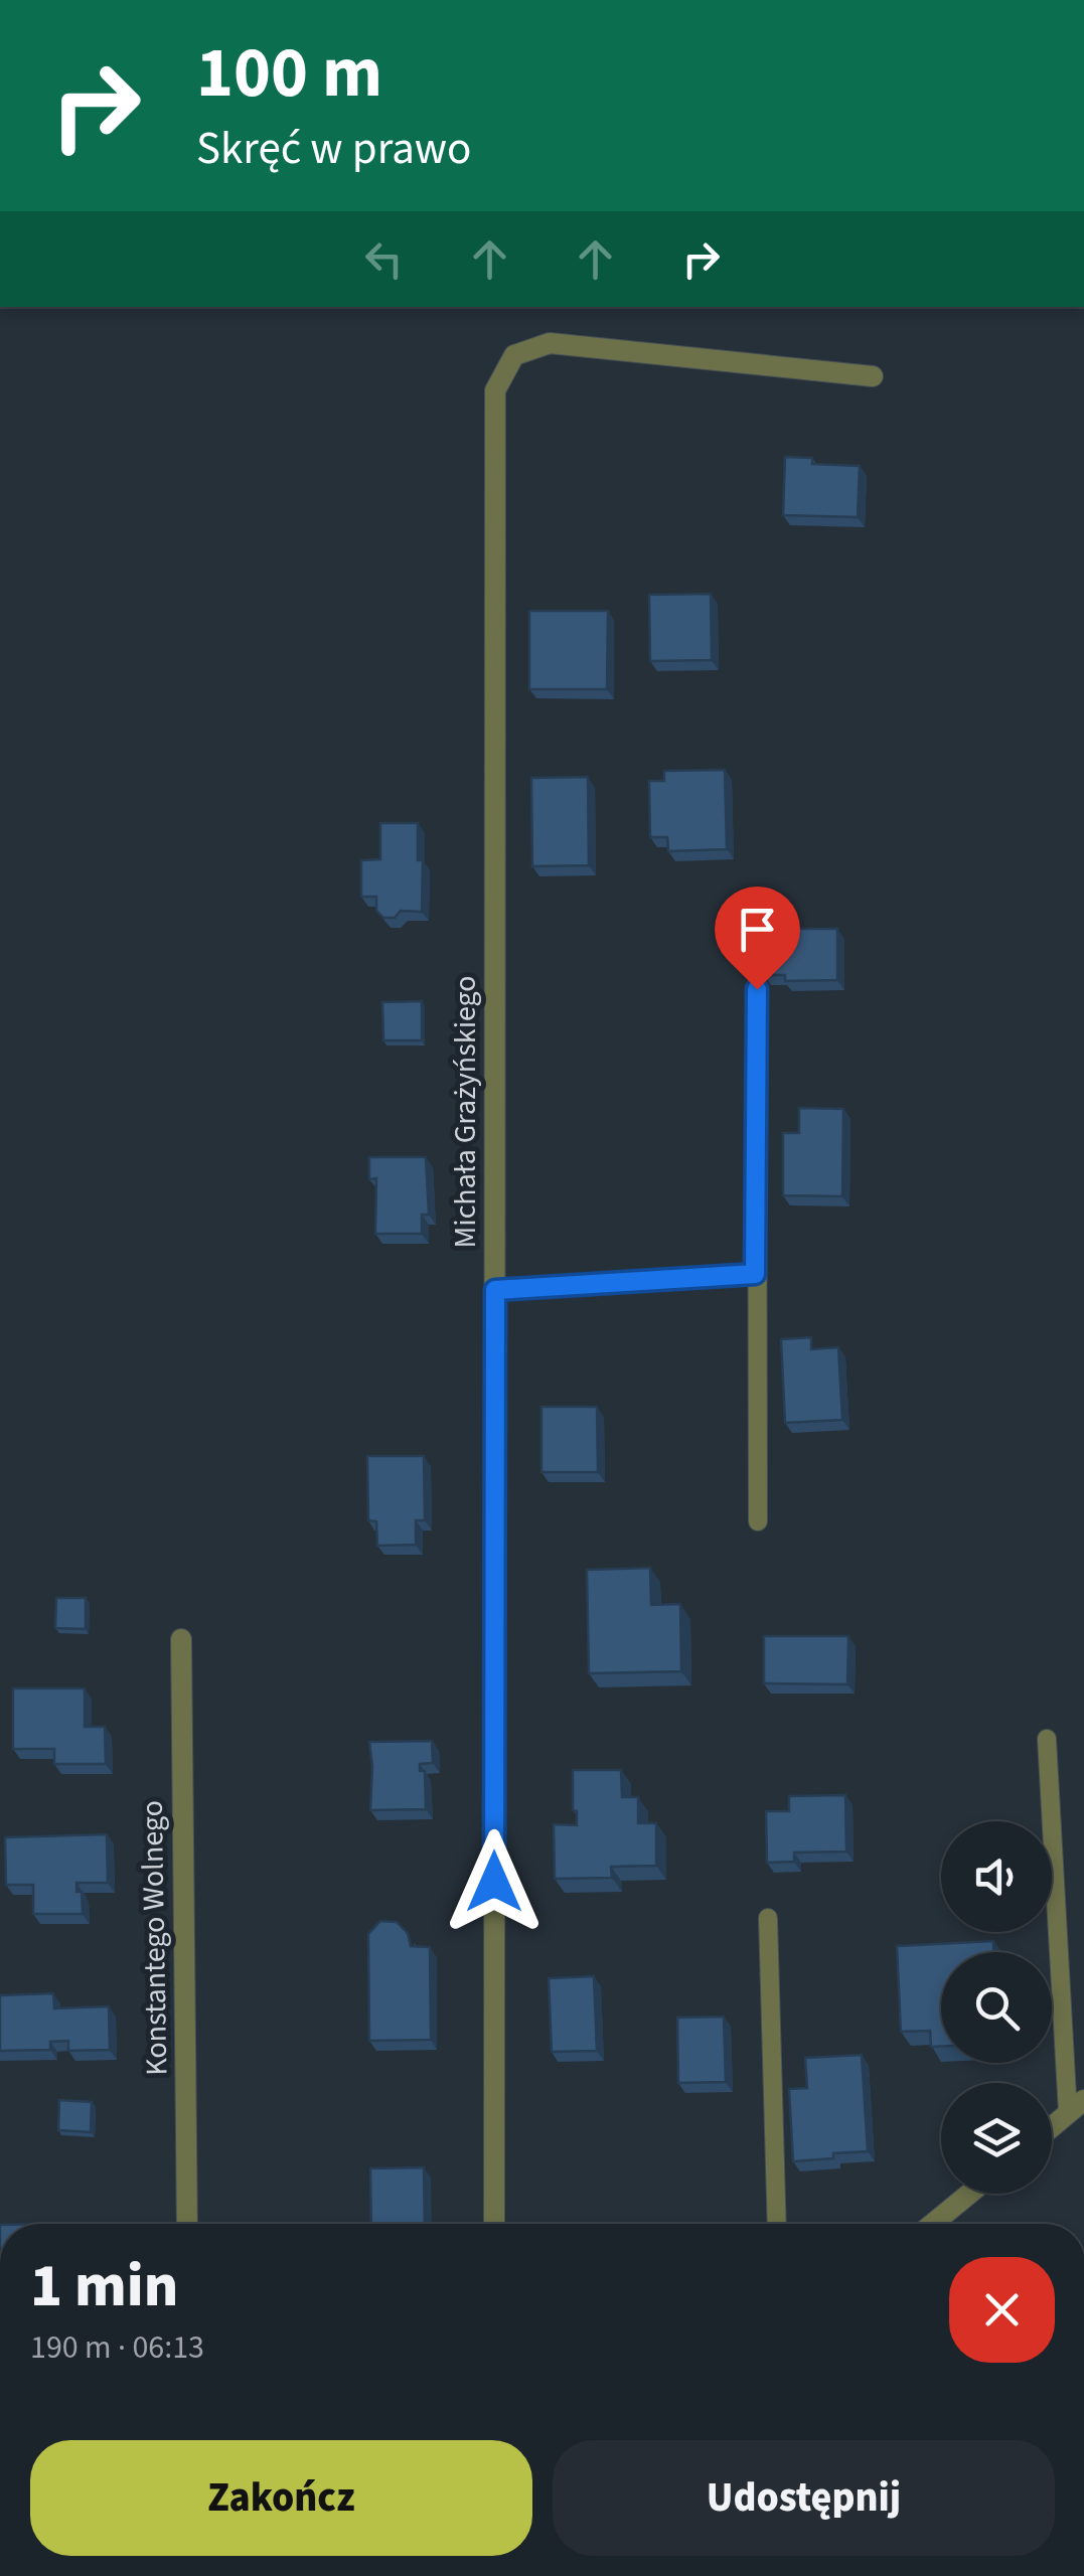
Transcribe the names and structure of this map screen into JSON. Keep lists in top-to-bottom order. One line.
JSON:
{"streets":{"street":["Michała Grażyńskiego","Konstantego Wolnego"]},"page":{"turn":["100 m","Skręć w prawo"],"heading":["1 min","190 m · 06:13"],"buttons":["Zakończ","Udostępnij"]}}
